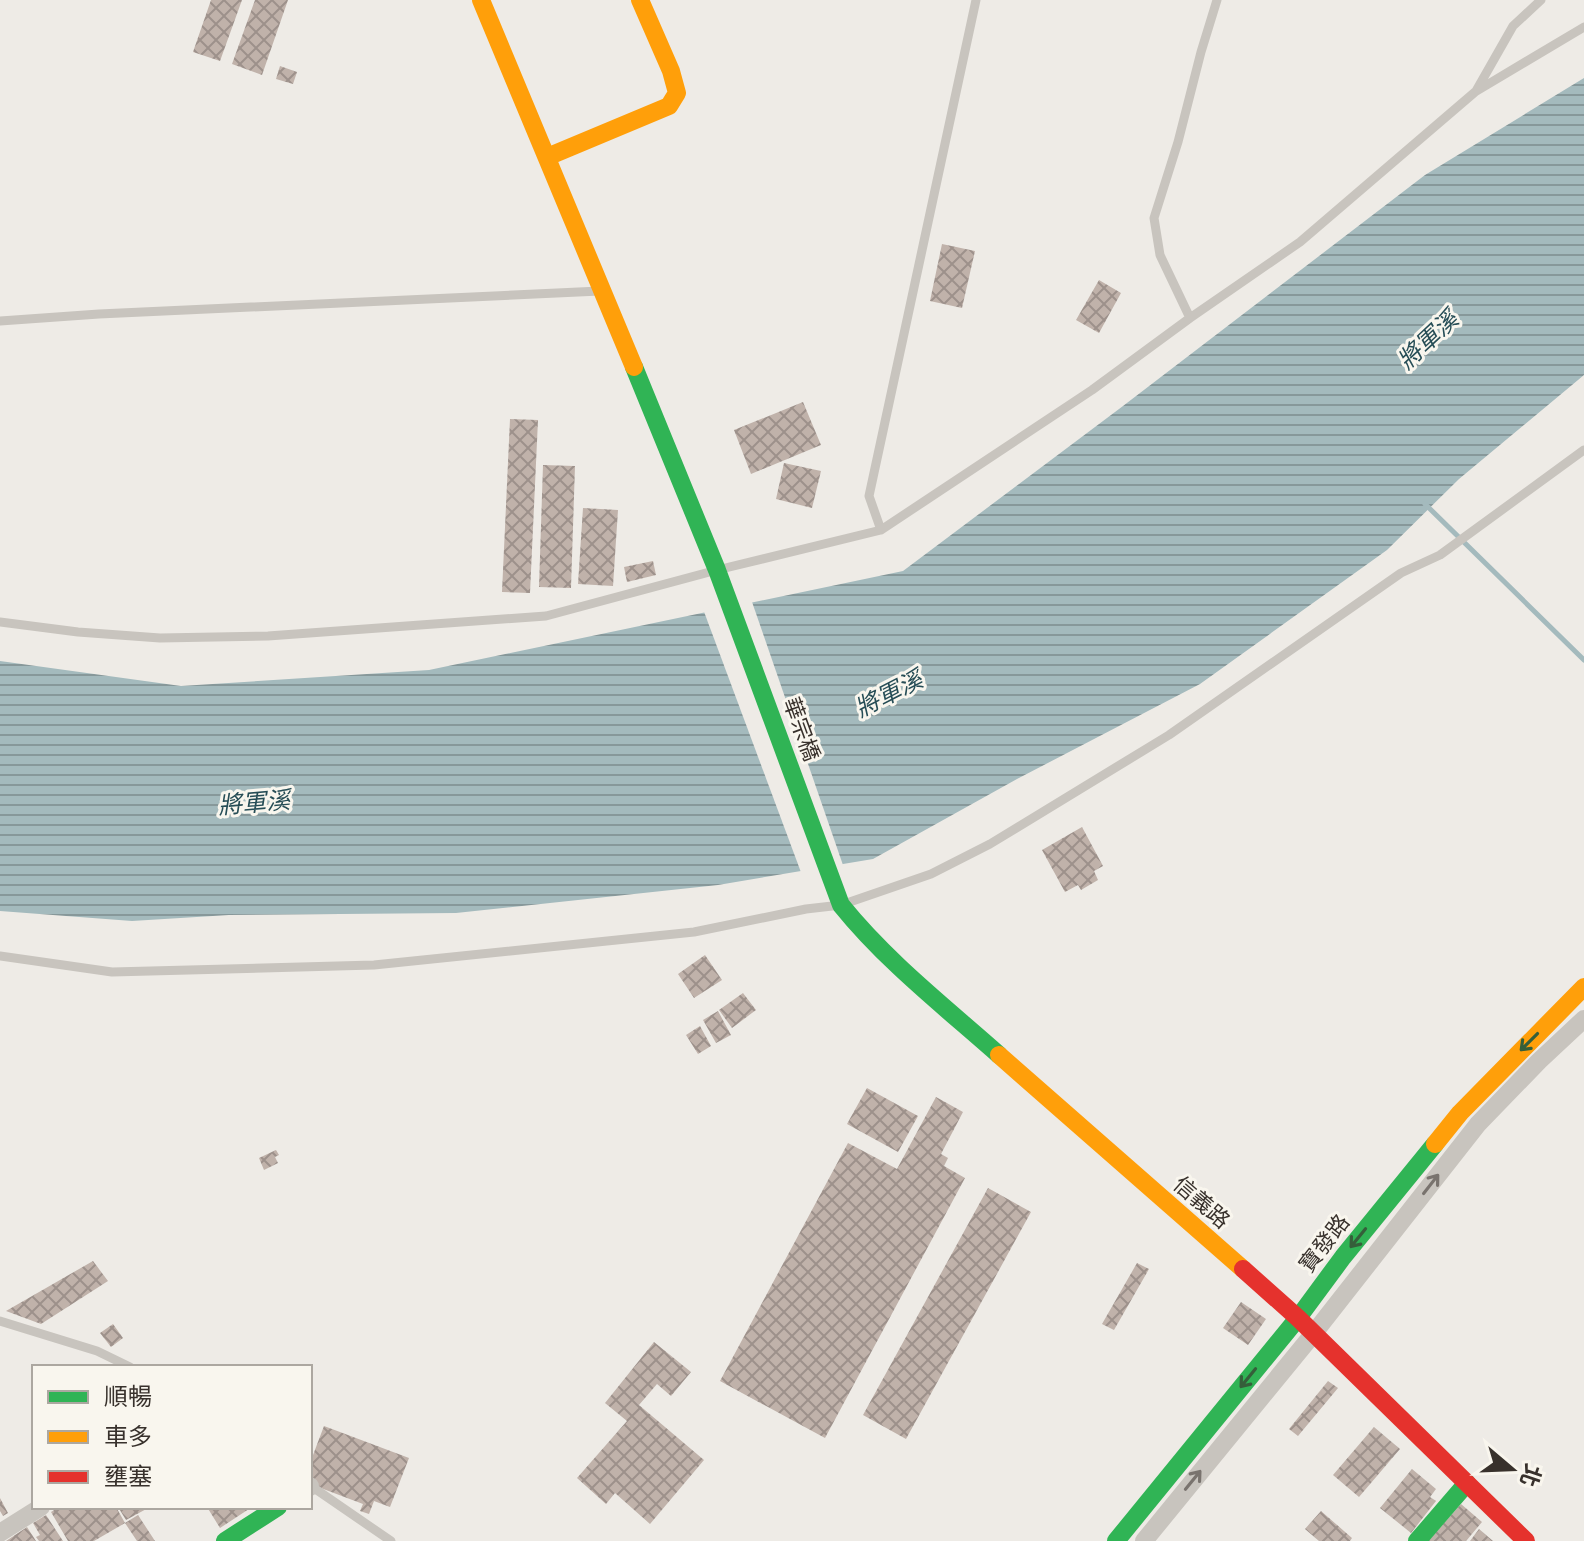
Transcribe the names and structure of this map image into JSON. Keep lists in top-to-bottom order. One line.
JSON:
{"streets":{"street":["華宗橋","信義路","寶發路"]},"crossings":[["華宗橋","信義路"],["信義路","寶發路"]],"water":["將軍溪"],"legend":["順暢","車多","壅塞"],"north":"right"}
